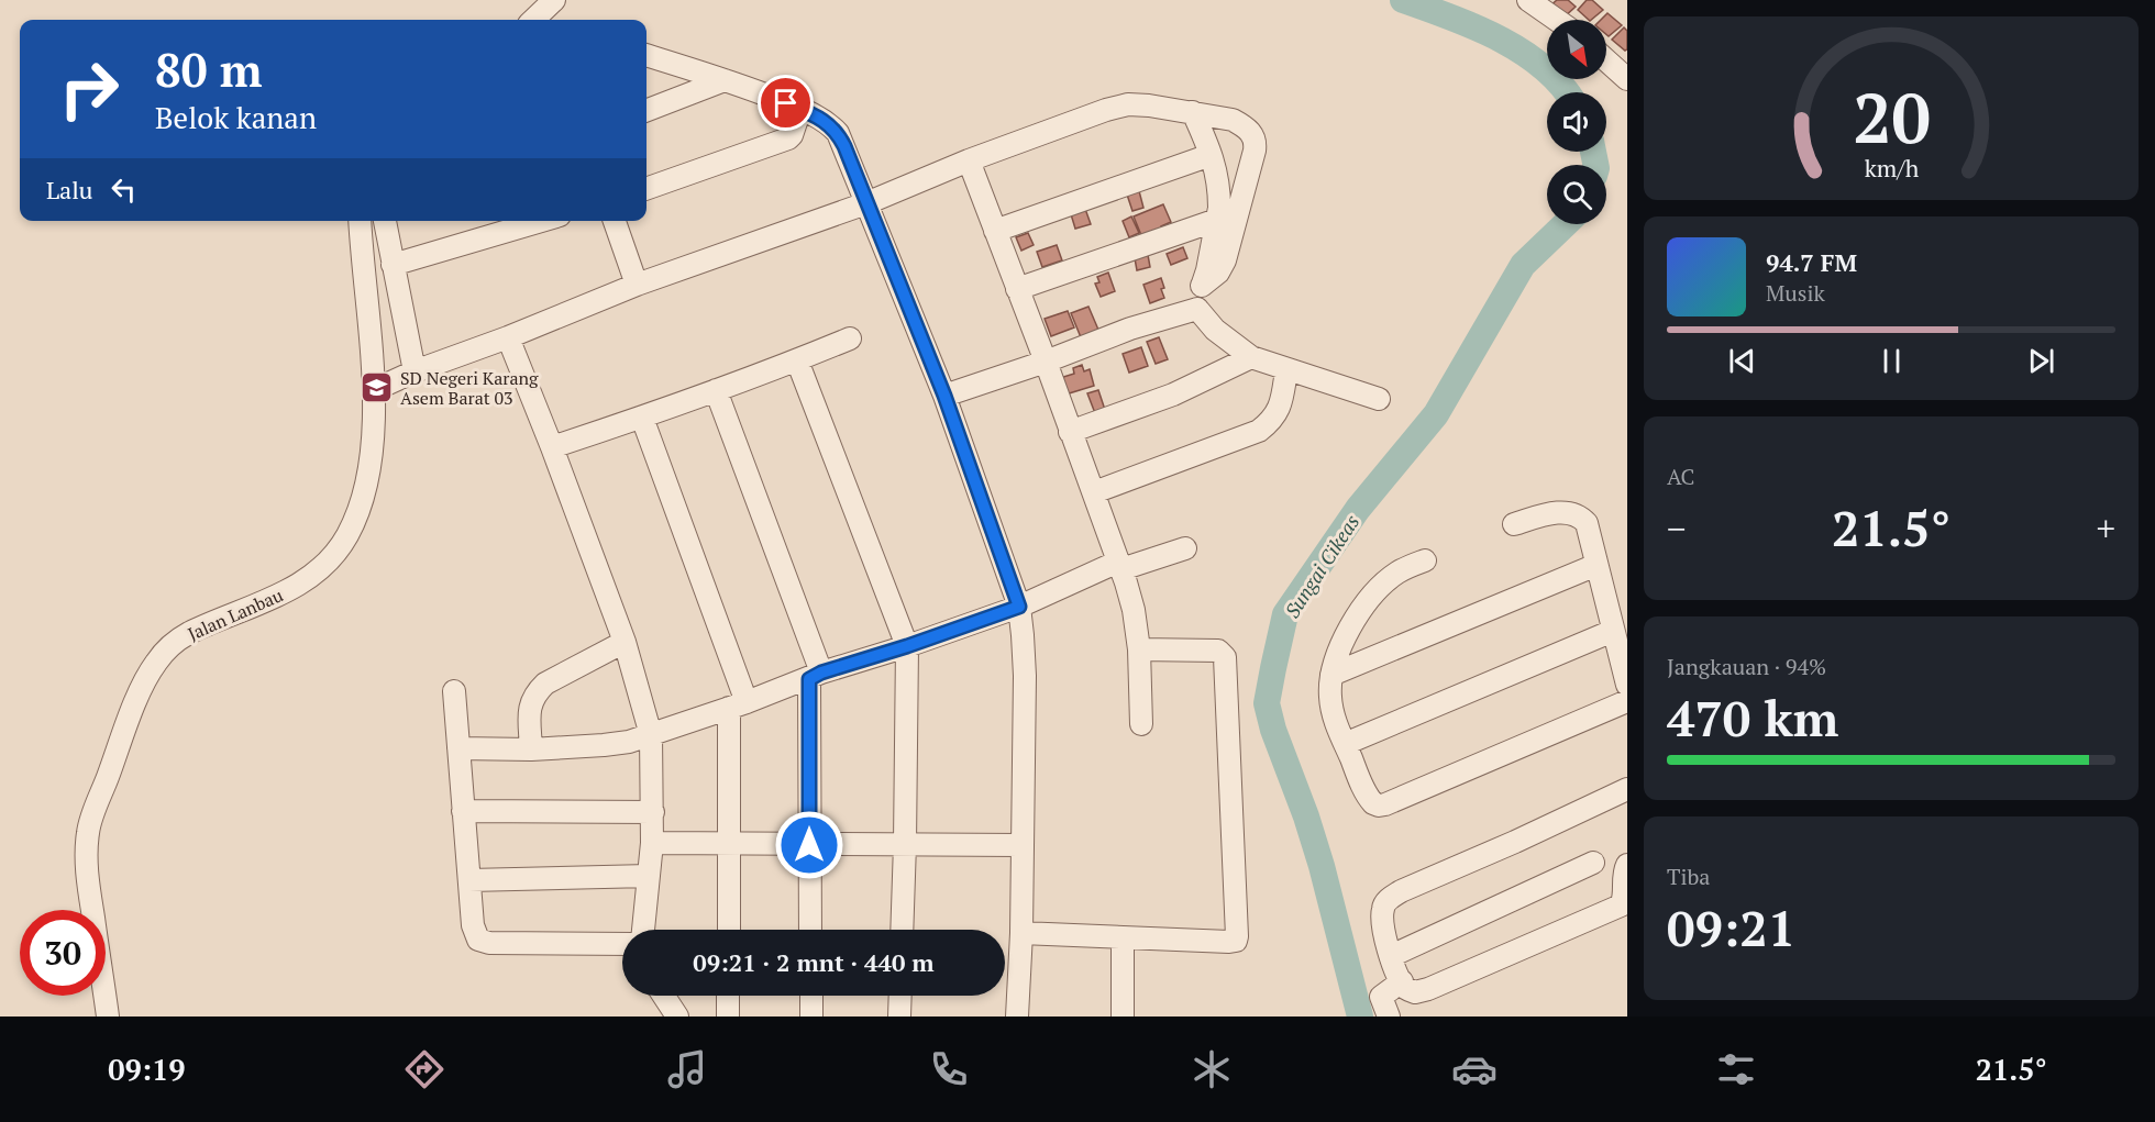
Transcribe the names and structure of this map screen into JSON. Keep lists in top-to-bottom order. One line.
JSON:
{"streets":{"street":["Jalan Lanbau"]},"water":["Sungai Cikeas"],"places":{"school or university":["SD Negeri Karang Asem Barat 03"]},"north":"bottom right","page":{"turn":["80 m","Belok kanan"],"then":"Lalu","song":["94.7 FM","Musik"],"tile":["AC",["Jangkauan · 94%","470 km"],["Tiba","09:21"]],"heat":["−","21.5°","+"],"limit":"30","trip":"09:21 · 2 mnt · 440 m","tabs":["09:19","21.5°"],"gauge":["20","km/h"]}}
